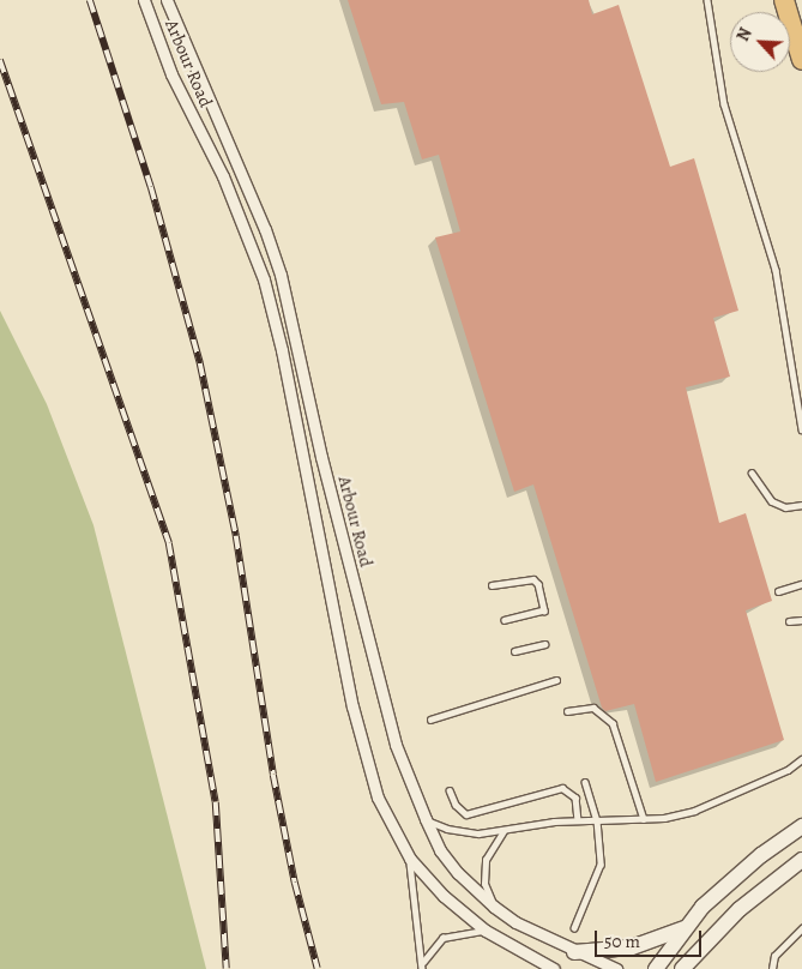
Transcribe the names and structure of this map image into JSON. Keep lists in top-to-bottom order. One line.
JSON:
{"streets":{"street":["Arbour Road"]},"scale_bar":"50 m","north":"top left"}
